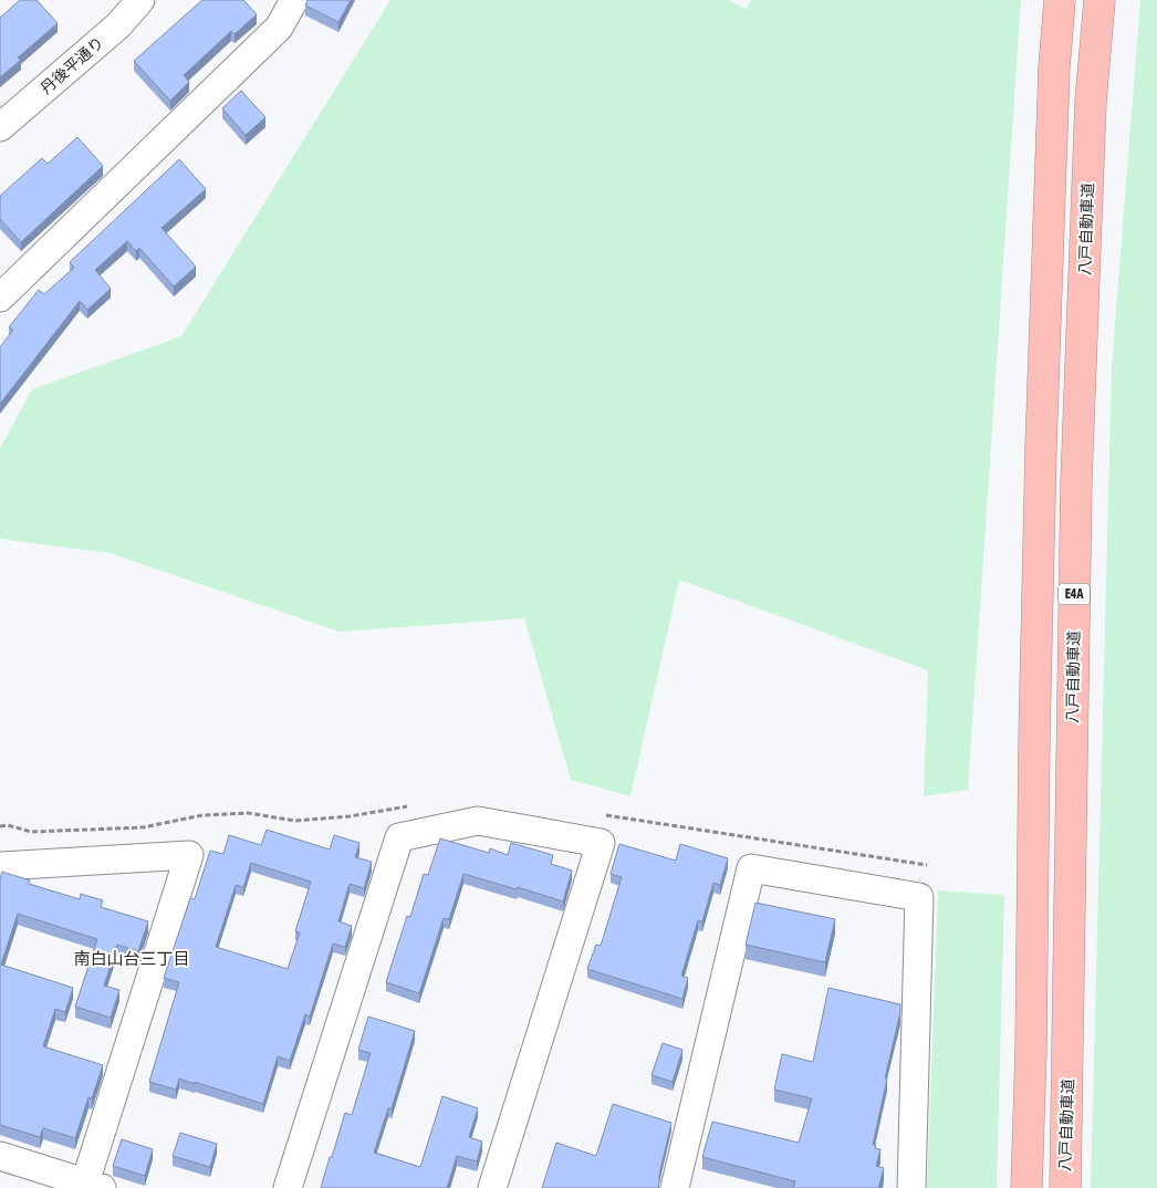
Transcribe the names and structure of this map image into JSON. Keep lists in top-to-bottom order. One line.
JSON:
{"streets":{"highway":["八戸自動車道","E4A"],"street":["丹後平通り"]},"districts":["南白山台三丁目"]}
